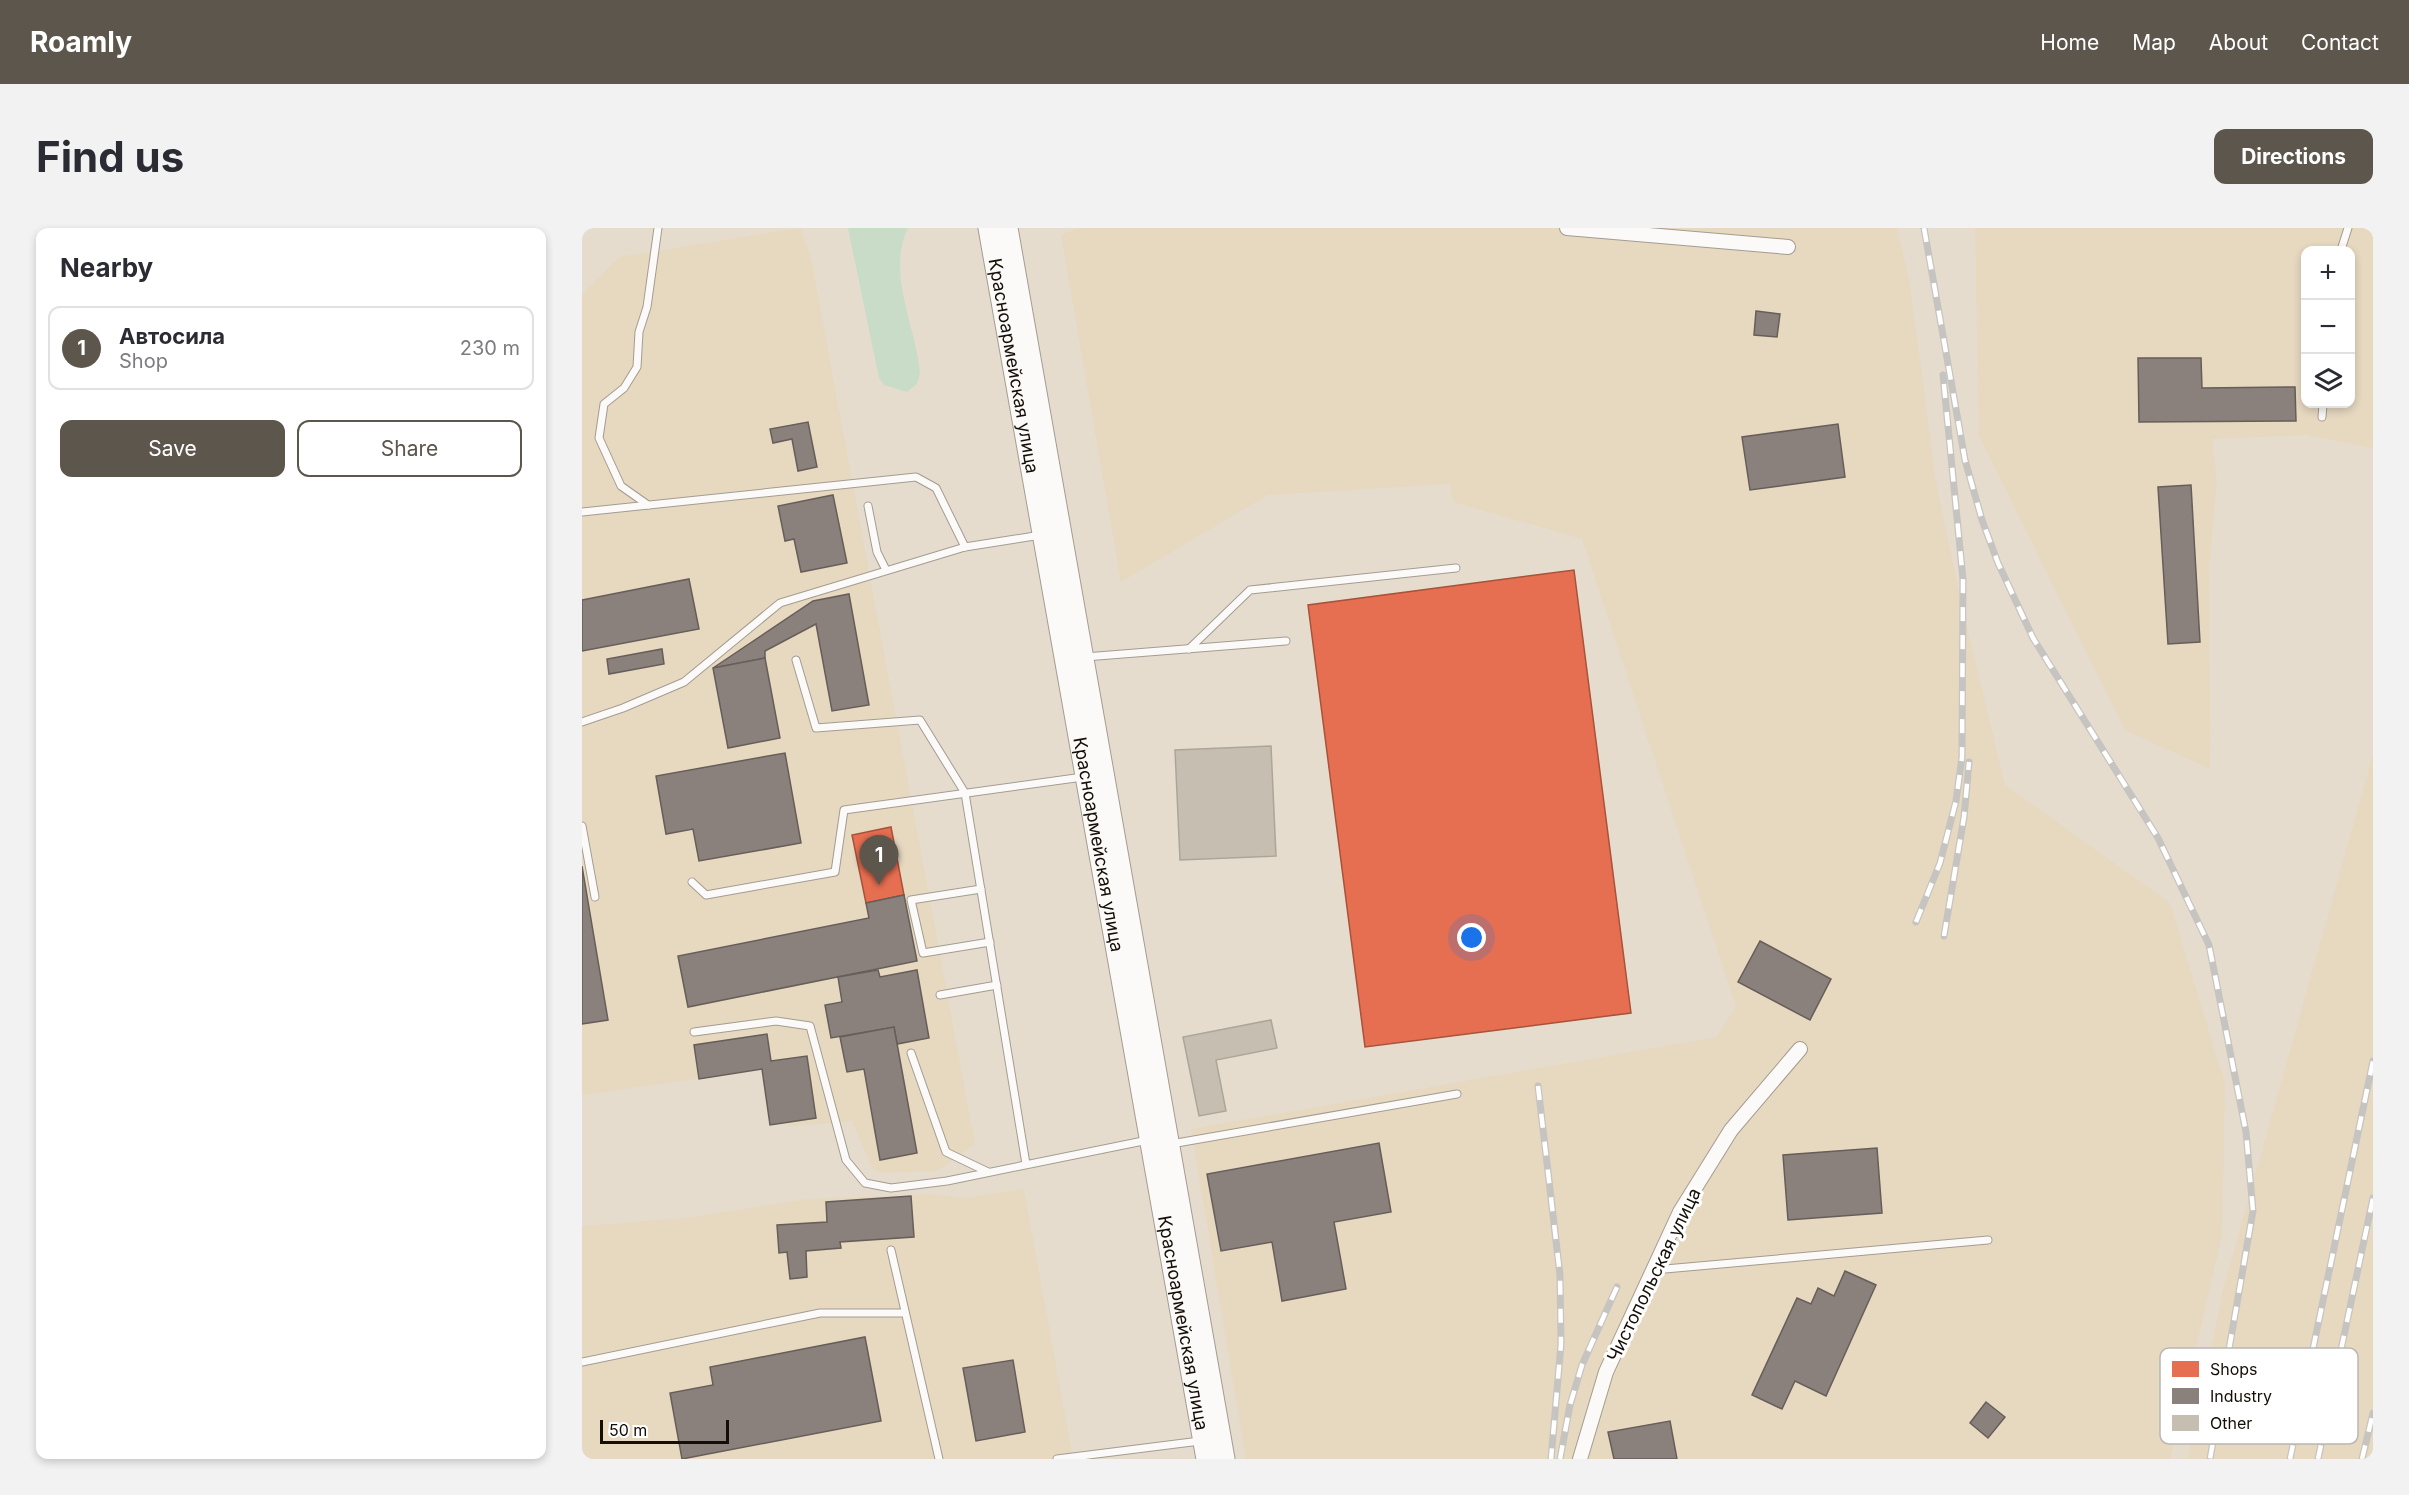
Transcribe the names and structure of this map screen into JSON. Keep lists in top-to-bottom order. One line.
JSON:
{"streets":{"main road":["Красноармейская улица"],"street":["Чистопольская улица"]},"legend":["Shops","Industry","Other"],"scale_bar":"50 m","page":{"header":"Roamly","nav":["Home","Map","About","Contact"],"buttons":["Directions",["Save","Share"]],"title":"Find us","heading":"Nearby","map_buttons":["+","−"],"list":[{"mark":"1","name":"Автосила","note":"Shop","value":"230 m"}],"pins":"1","scale":"50 m"}}
